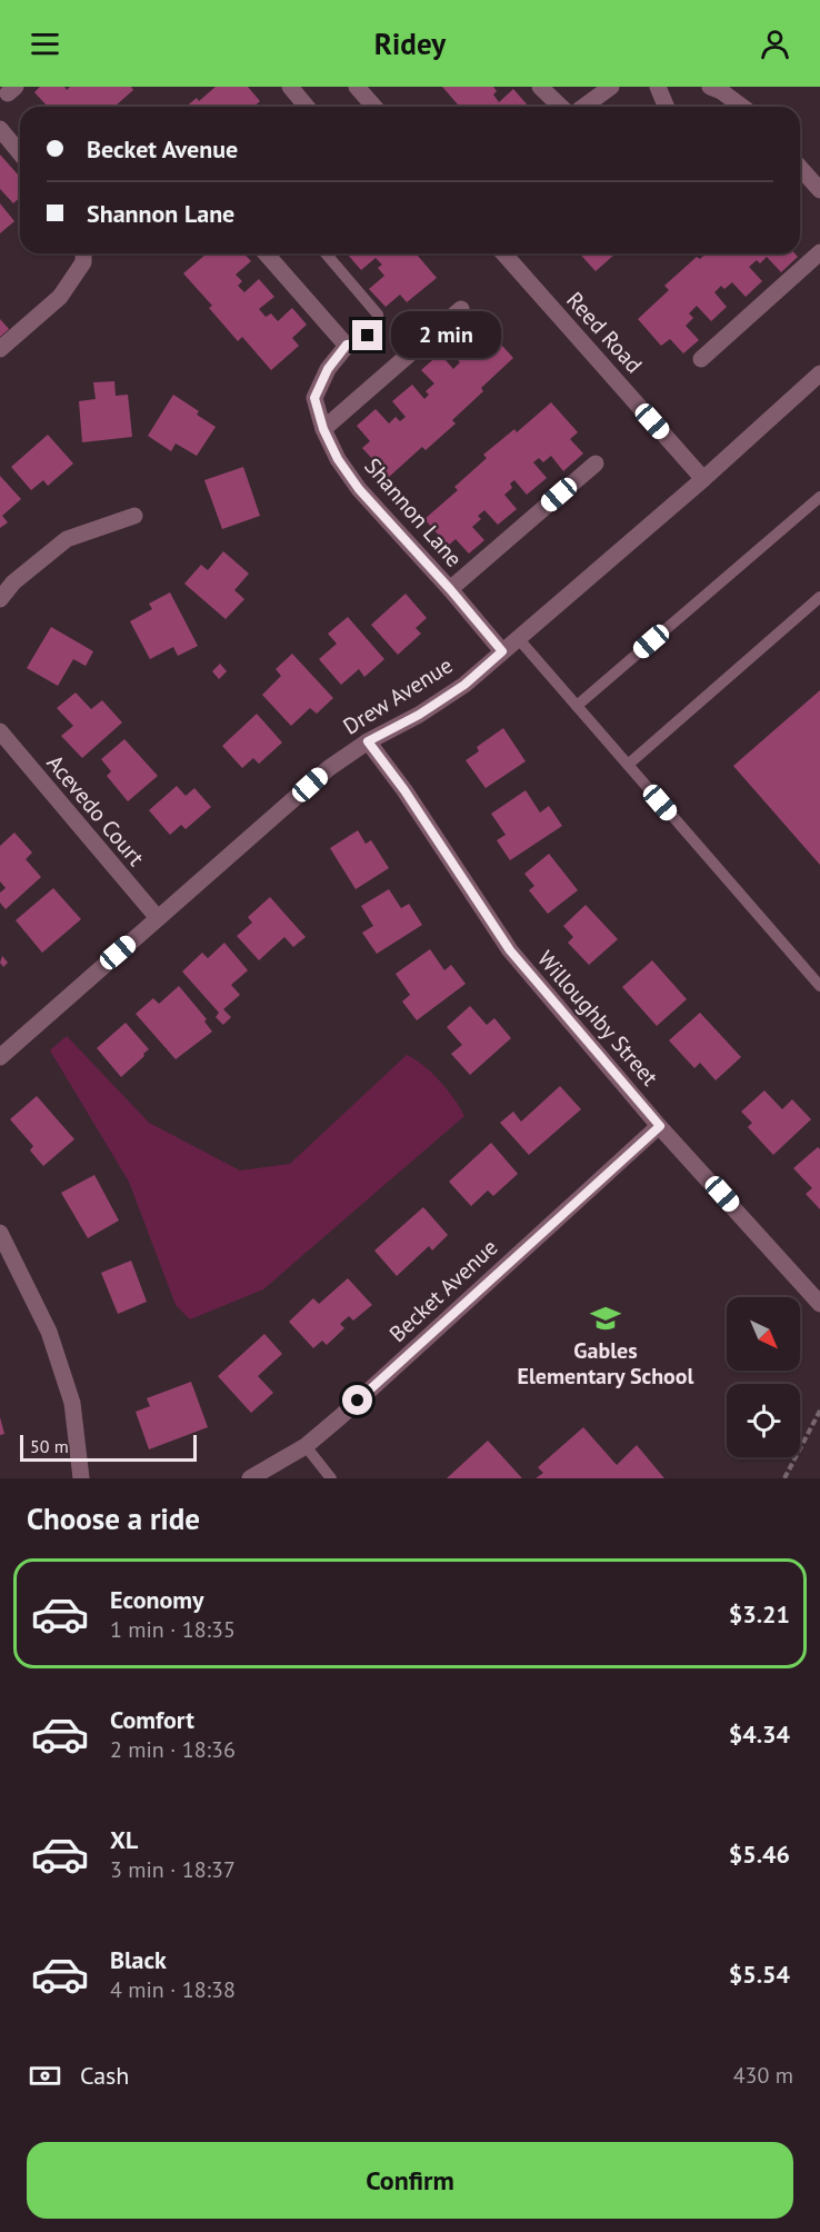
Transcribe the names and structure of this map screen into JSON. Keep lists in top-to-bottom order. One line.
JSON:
{"streets":{"street":["Reed Road","Shannon Lane","Drew Avenue","Acevedo Court","Willoughby Street","Becket Avenue"]},"crossings":[["Reed Road","Drew Avenue"],["Shannon Lane","Drew Avenue"],["Drew Avenue","Acevedo Court"],["Drew Avenue","Willoughby Street"],["Willoughby Street","Becket Avenue"]],"places":{"school or university":["Gables Elementary School"]},"scale_bar":"50 m","north":"bottom right","page":{"header":"Ridey","banner":["Becket Avenue","Shannon Lane"],"bubble":"2 min","scale":"50 m","heading":"Choose a ride","list":[{"name":"Economy","note":"1 min · 18:35","value":"$3.21"},{"name":"Comfort","note":"2 min · 18:36","value":"$4.34"},{"name":"XL","note":"3 min · 18:37","value":"$5.46"},{"name":"Black","note":"4 min · 18:38","value":"$5.54"}],"pay":["Cash","430 m"],"buttons":"Confirm"}}
